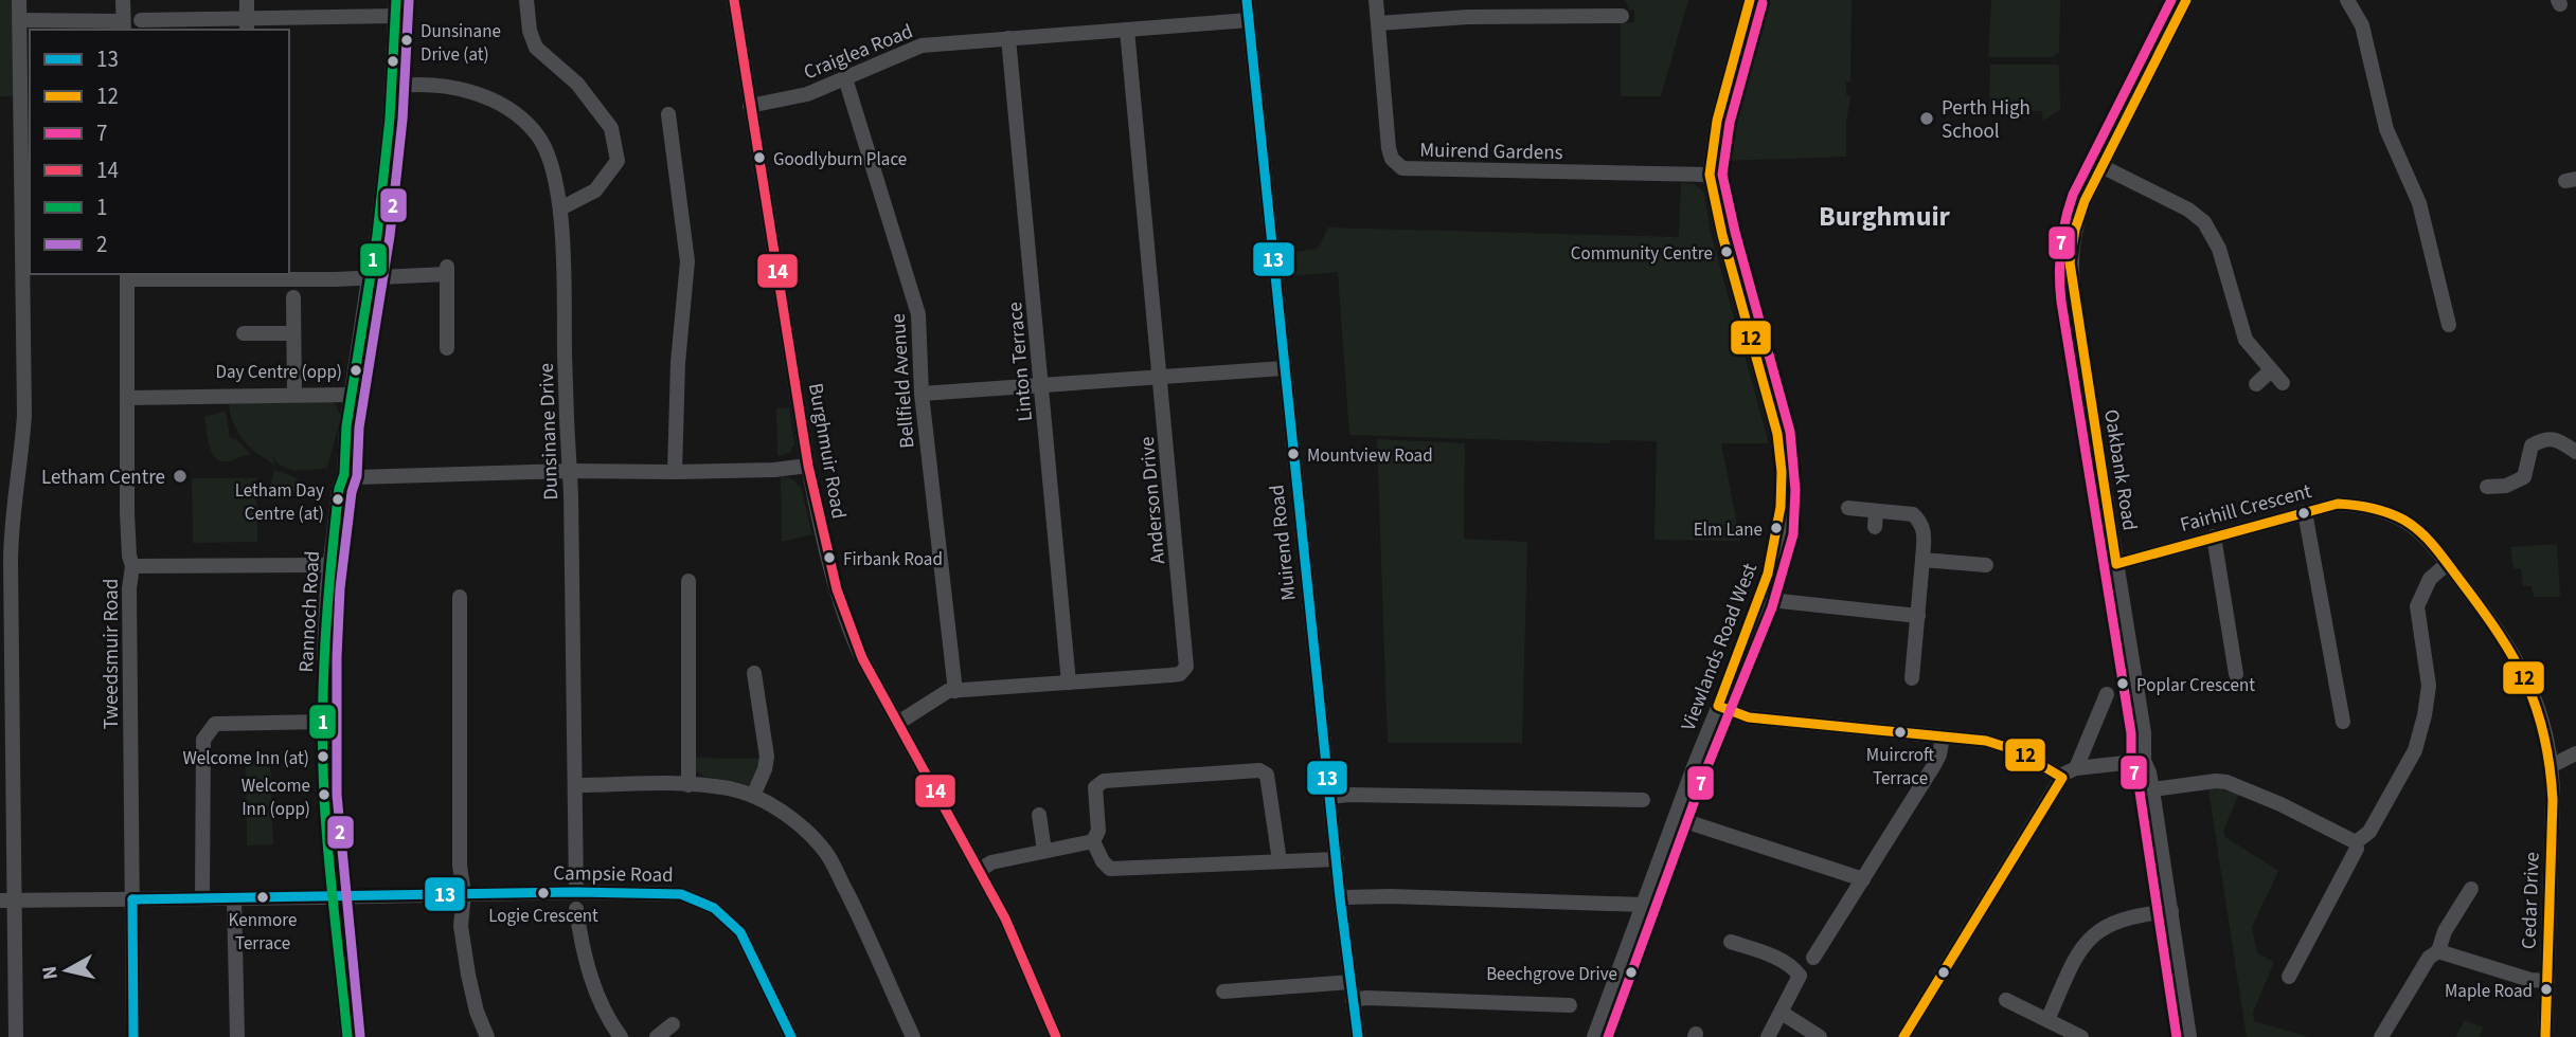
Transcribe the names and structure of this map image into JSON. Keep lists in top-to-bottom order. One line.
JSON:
{"streets":{"street":["Craiglea Road","Muirend Gardens","Linton Terrace","Bellfield Avenue","Dunsinane Drive","Burghmuir Road","Oakbank Road","Anderson Drive","Fairhill Crescent","Muirend Road","Rannoch Road","Viewlands Road West","Tweedsmuir Road","Campsie Road","Cedar Drive"]},"crossings":[["Craiglea Road","Linton Terrace"],["Craiglea Road","Bellfield Avenue"],["Craiglea Road","Burghmuir Road"],["Craiglea Road","Anderson Drive"],["Craiglea Road","Muirend Road"],["Muirend Gardens","Viewlands Road West"],["Linton Terrace","Anderson Drive"],["Bellfield Avenue","Anderson Drive"],["Dunsinane Drive","Rannoch Road"],["Dunsinane Drive","Campsie Road"],["Burghmuir Road","Anderson Drive"],["Oakbank Road","Fairhill Crescent"],["Fairhill Crescent","Cedar Drive"],["Rannoch Road","Campsie Road"],["Tweedsmuir Road","Campsie Road"]],"districts":["Burghmuir"],"places":["Dunsinane Drive (at)","Perth High School","Goodlyburn Place","Community Centre","Day Centre (opp)","Mountview Road","Letham Centre","Letham Day Centre (at)","Elm Lane","Firbank Road","Poplar Crescent","Muircroft Terrace","Welcome Inn (at)","Welcome Inn (opp)","Logie Crescent","Kenmore Terrace","Beechgrove Drive","Maple Road"],"lines":["transit line 13","transit line 12","transit line 7","transit line 14","transit line 1","transit line 2"],"legend":["13","12","7","14","1","2"],"north":"left"}
